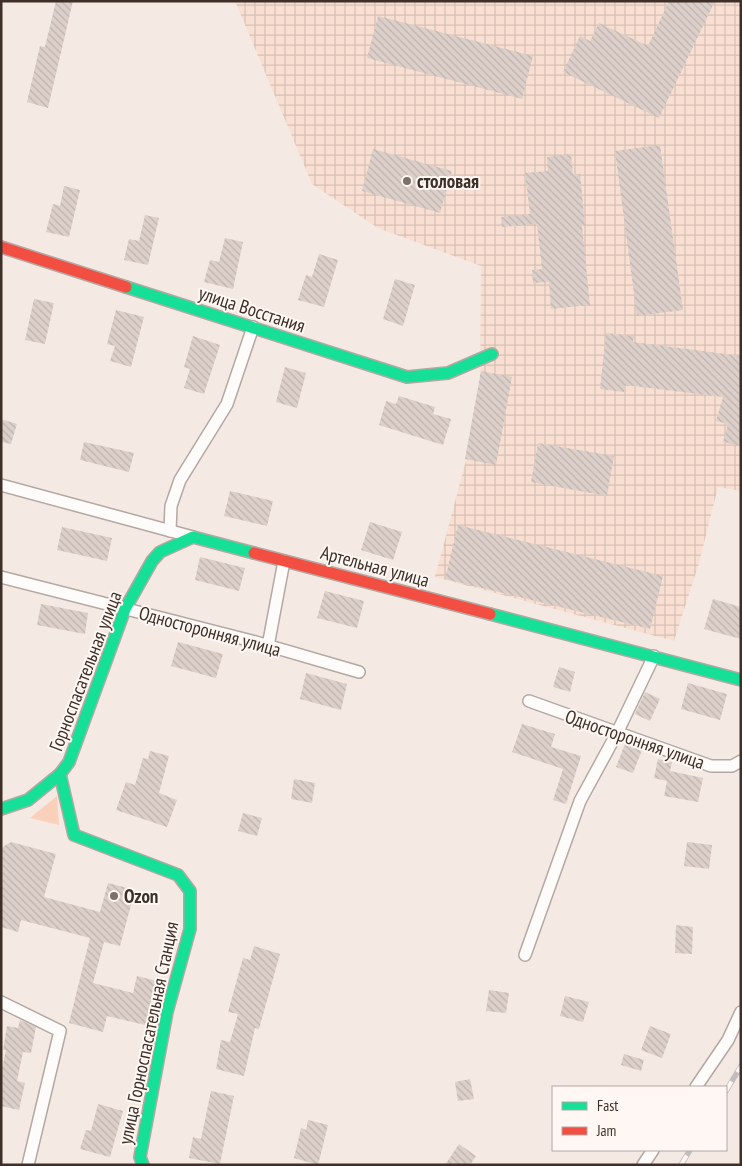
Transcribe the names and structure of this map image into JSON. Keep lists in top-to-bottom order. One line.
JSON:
{"streets":{"street":["улица Восстания","Артельная улица","Односторонняя улица","Горноспасательная улица","улица Горноспасательная Станция"]},"crossings":[["Артельная улица","Горноспасательная улица"],["Односторонняя улица","Горноспасательная улица"],["Горноспасательная улица","улица Горноспасательная Станция"]],"places":["столовая","Ozon"],"legend":["Fast","Jam"]}
